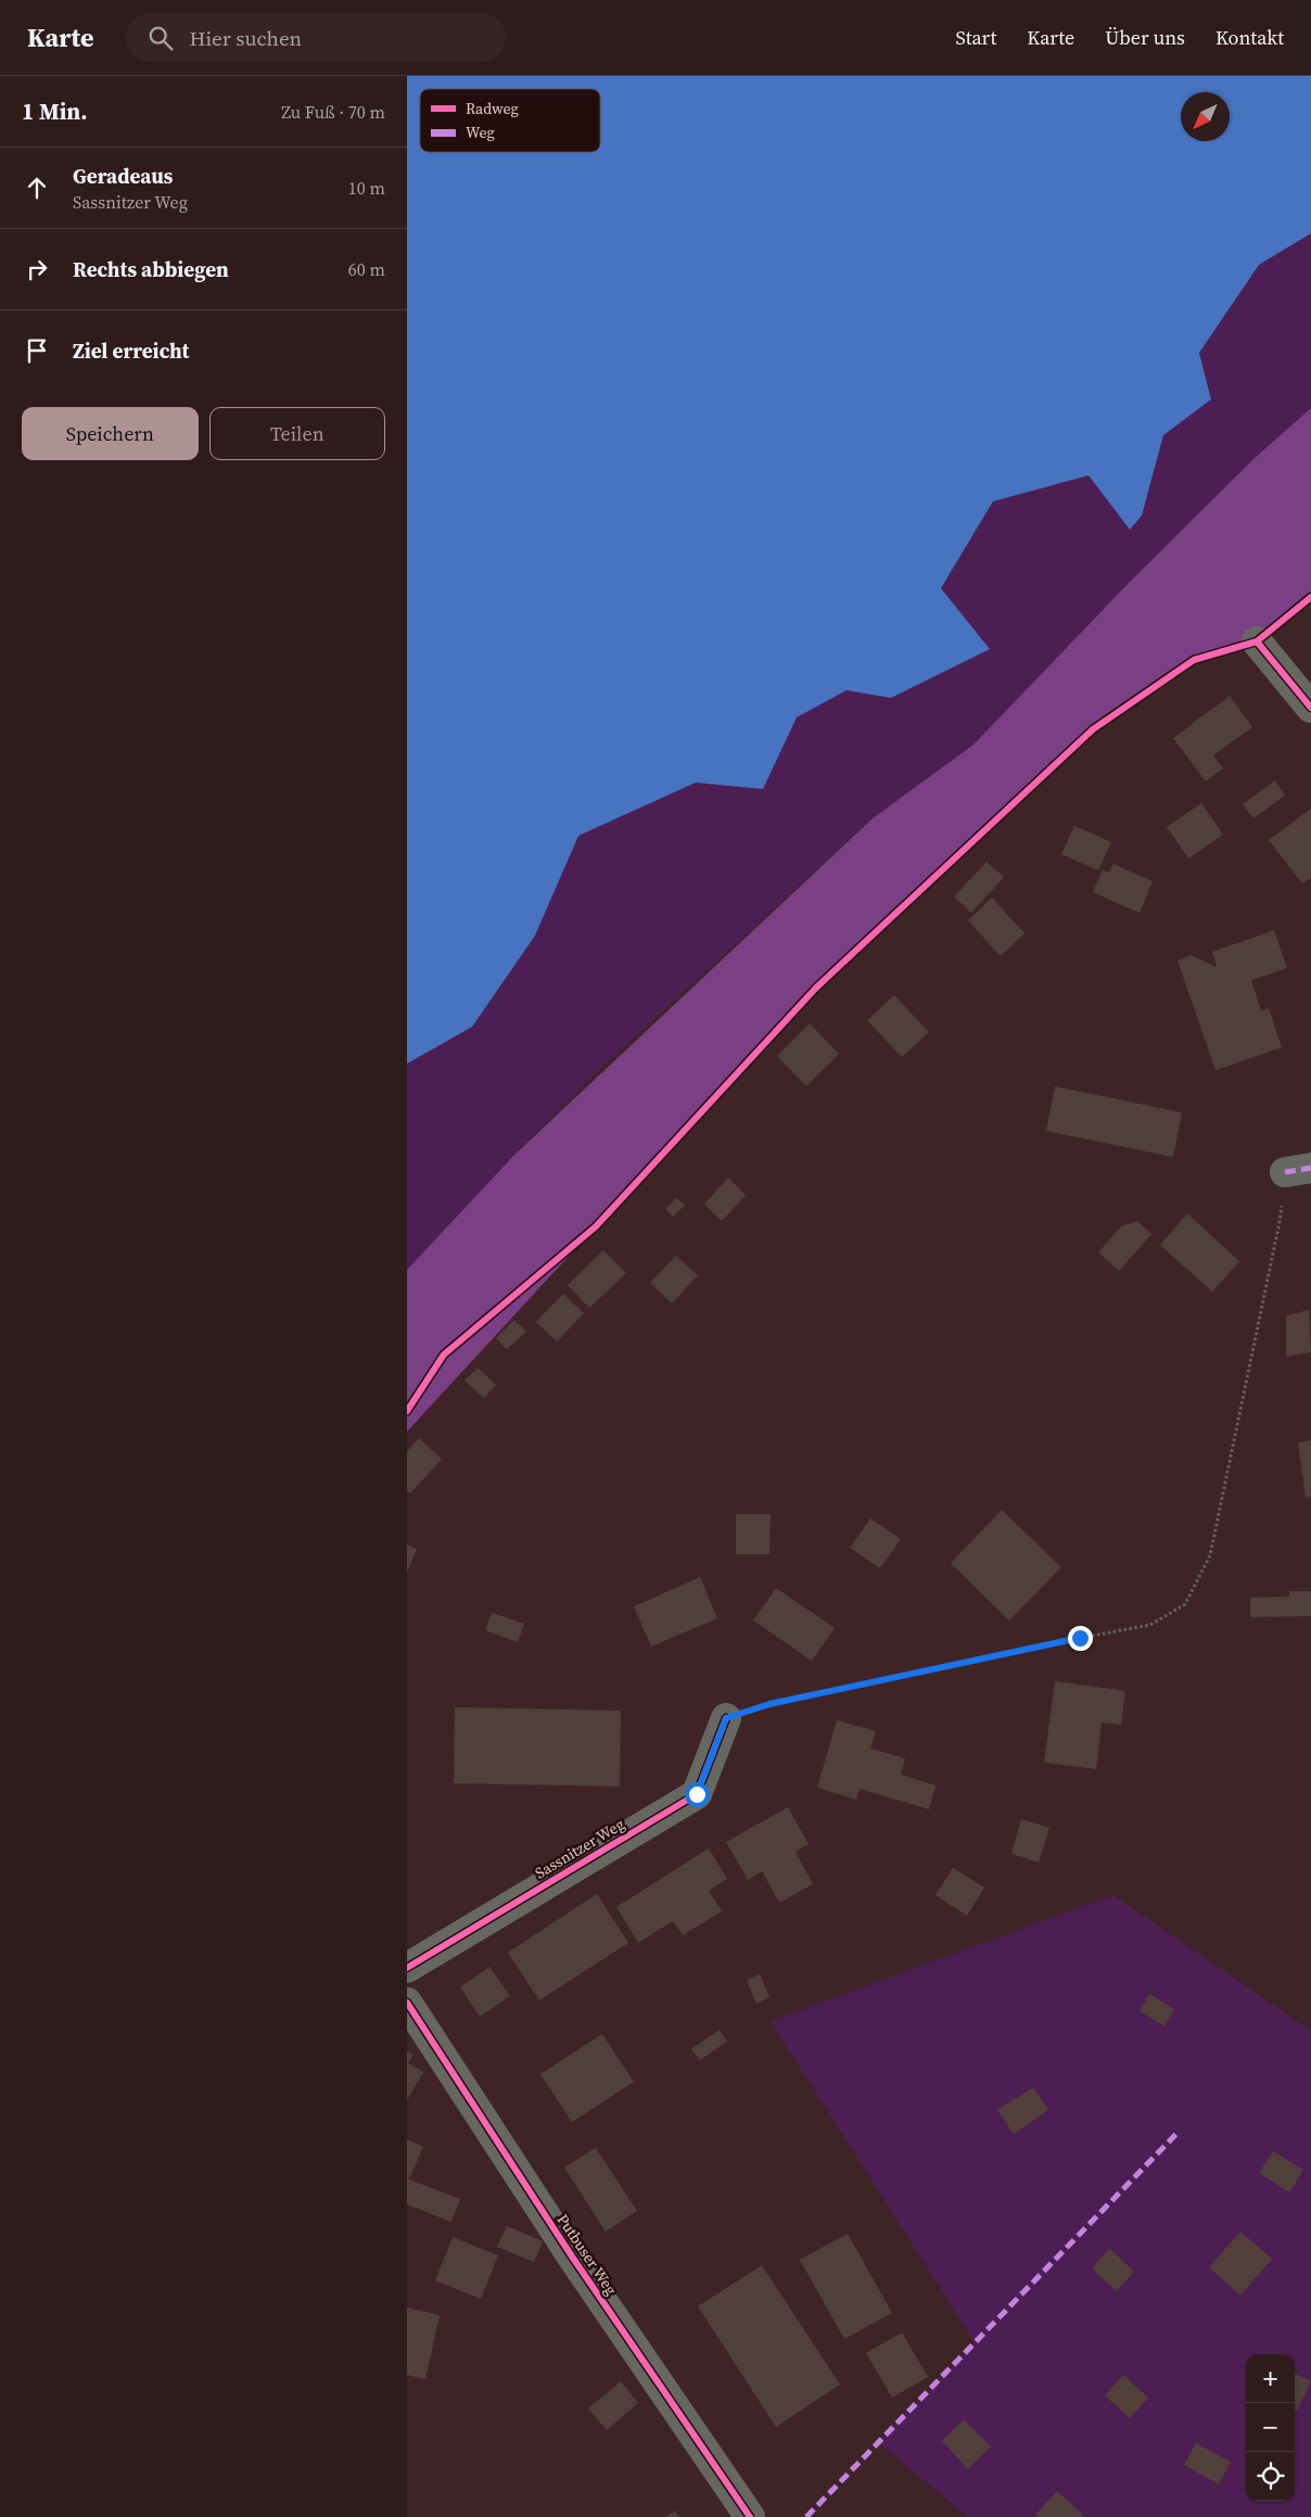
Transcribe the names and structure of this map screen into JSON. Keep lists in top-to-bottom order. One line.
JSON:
{"streets":{"street":["Sassnitzer Weg","Putbuser Weg"]},"legend":["Radweg","Weg"],"north":"bottom left","page":{"header":"Karte","search":"Hier suchen","nav":["Start","Karte","Über uns","Kontakt"],"heading":["1 Min.","Zu Fuß · 70 m"],"list":[["Geradeaus","Sassnitzer Weg","10 m"],["Rechts abbiegen","60 m"],"Ziel erreicht"],"buttons":["Speichern","Teilen"],"map_buttons":["+","−"]}}
